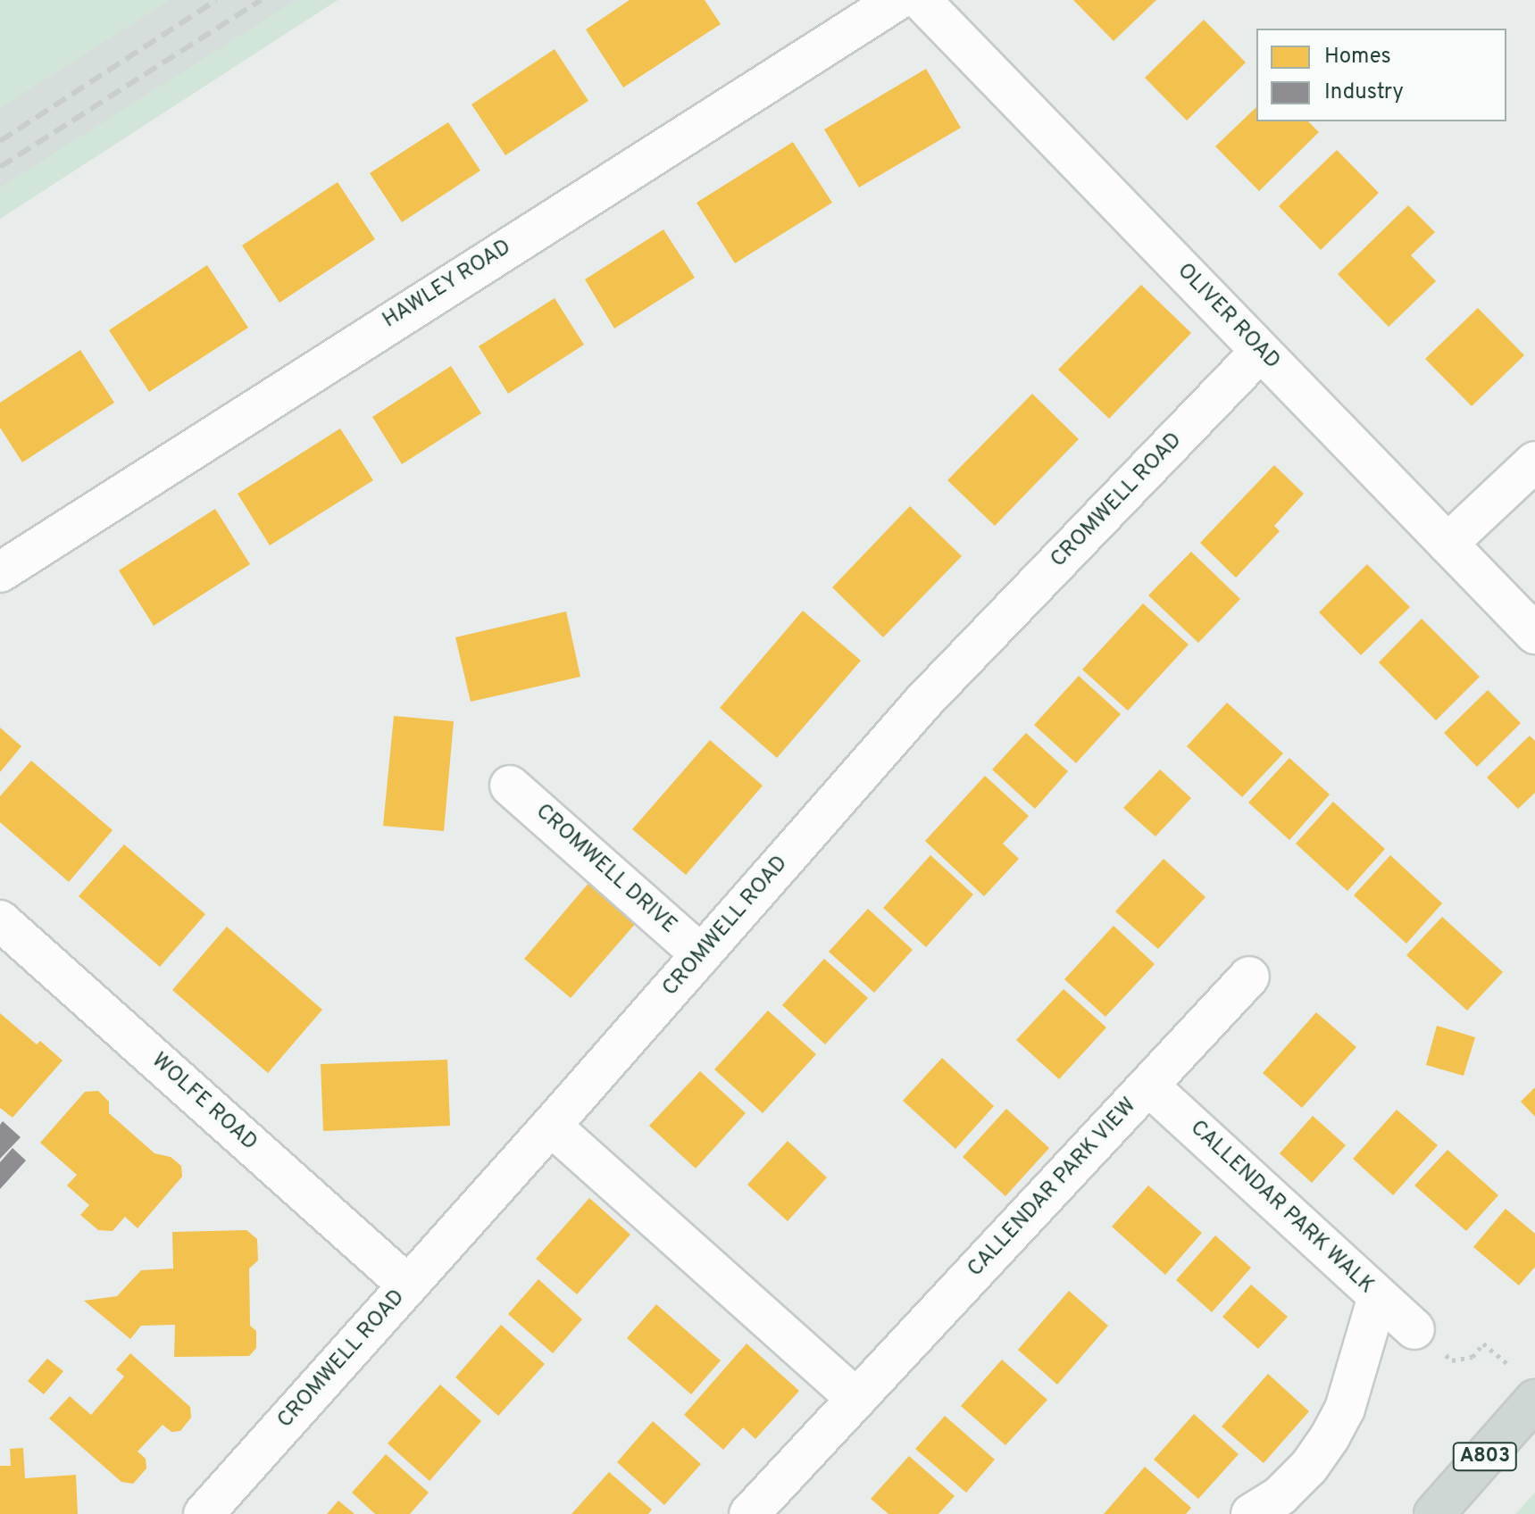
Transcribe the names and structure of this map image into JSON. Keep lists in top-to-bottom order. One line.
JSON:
{"streets":{"main road":["A803"],"street":["HAWLEY ROAD","OLIVER ROAD","CROMWELL ROAD","CROMWELL DRIVE","WOLFE ROAD","CALLENDAR PARK VIEW","CALLENDAR PARK WALK"]},"crossings":[["OLIVER ROAD","CROMWELL ROAD"],["CROMWELL ROAD","CROMWELL DRIVE"],["CROMWELL ROAD","WOLFE ROAD"],["CALLENDAR PARK VIEW","CALLENDAR PARK WALK"]],"legend":["Homes","Industry"]}
